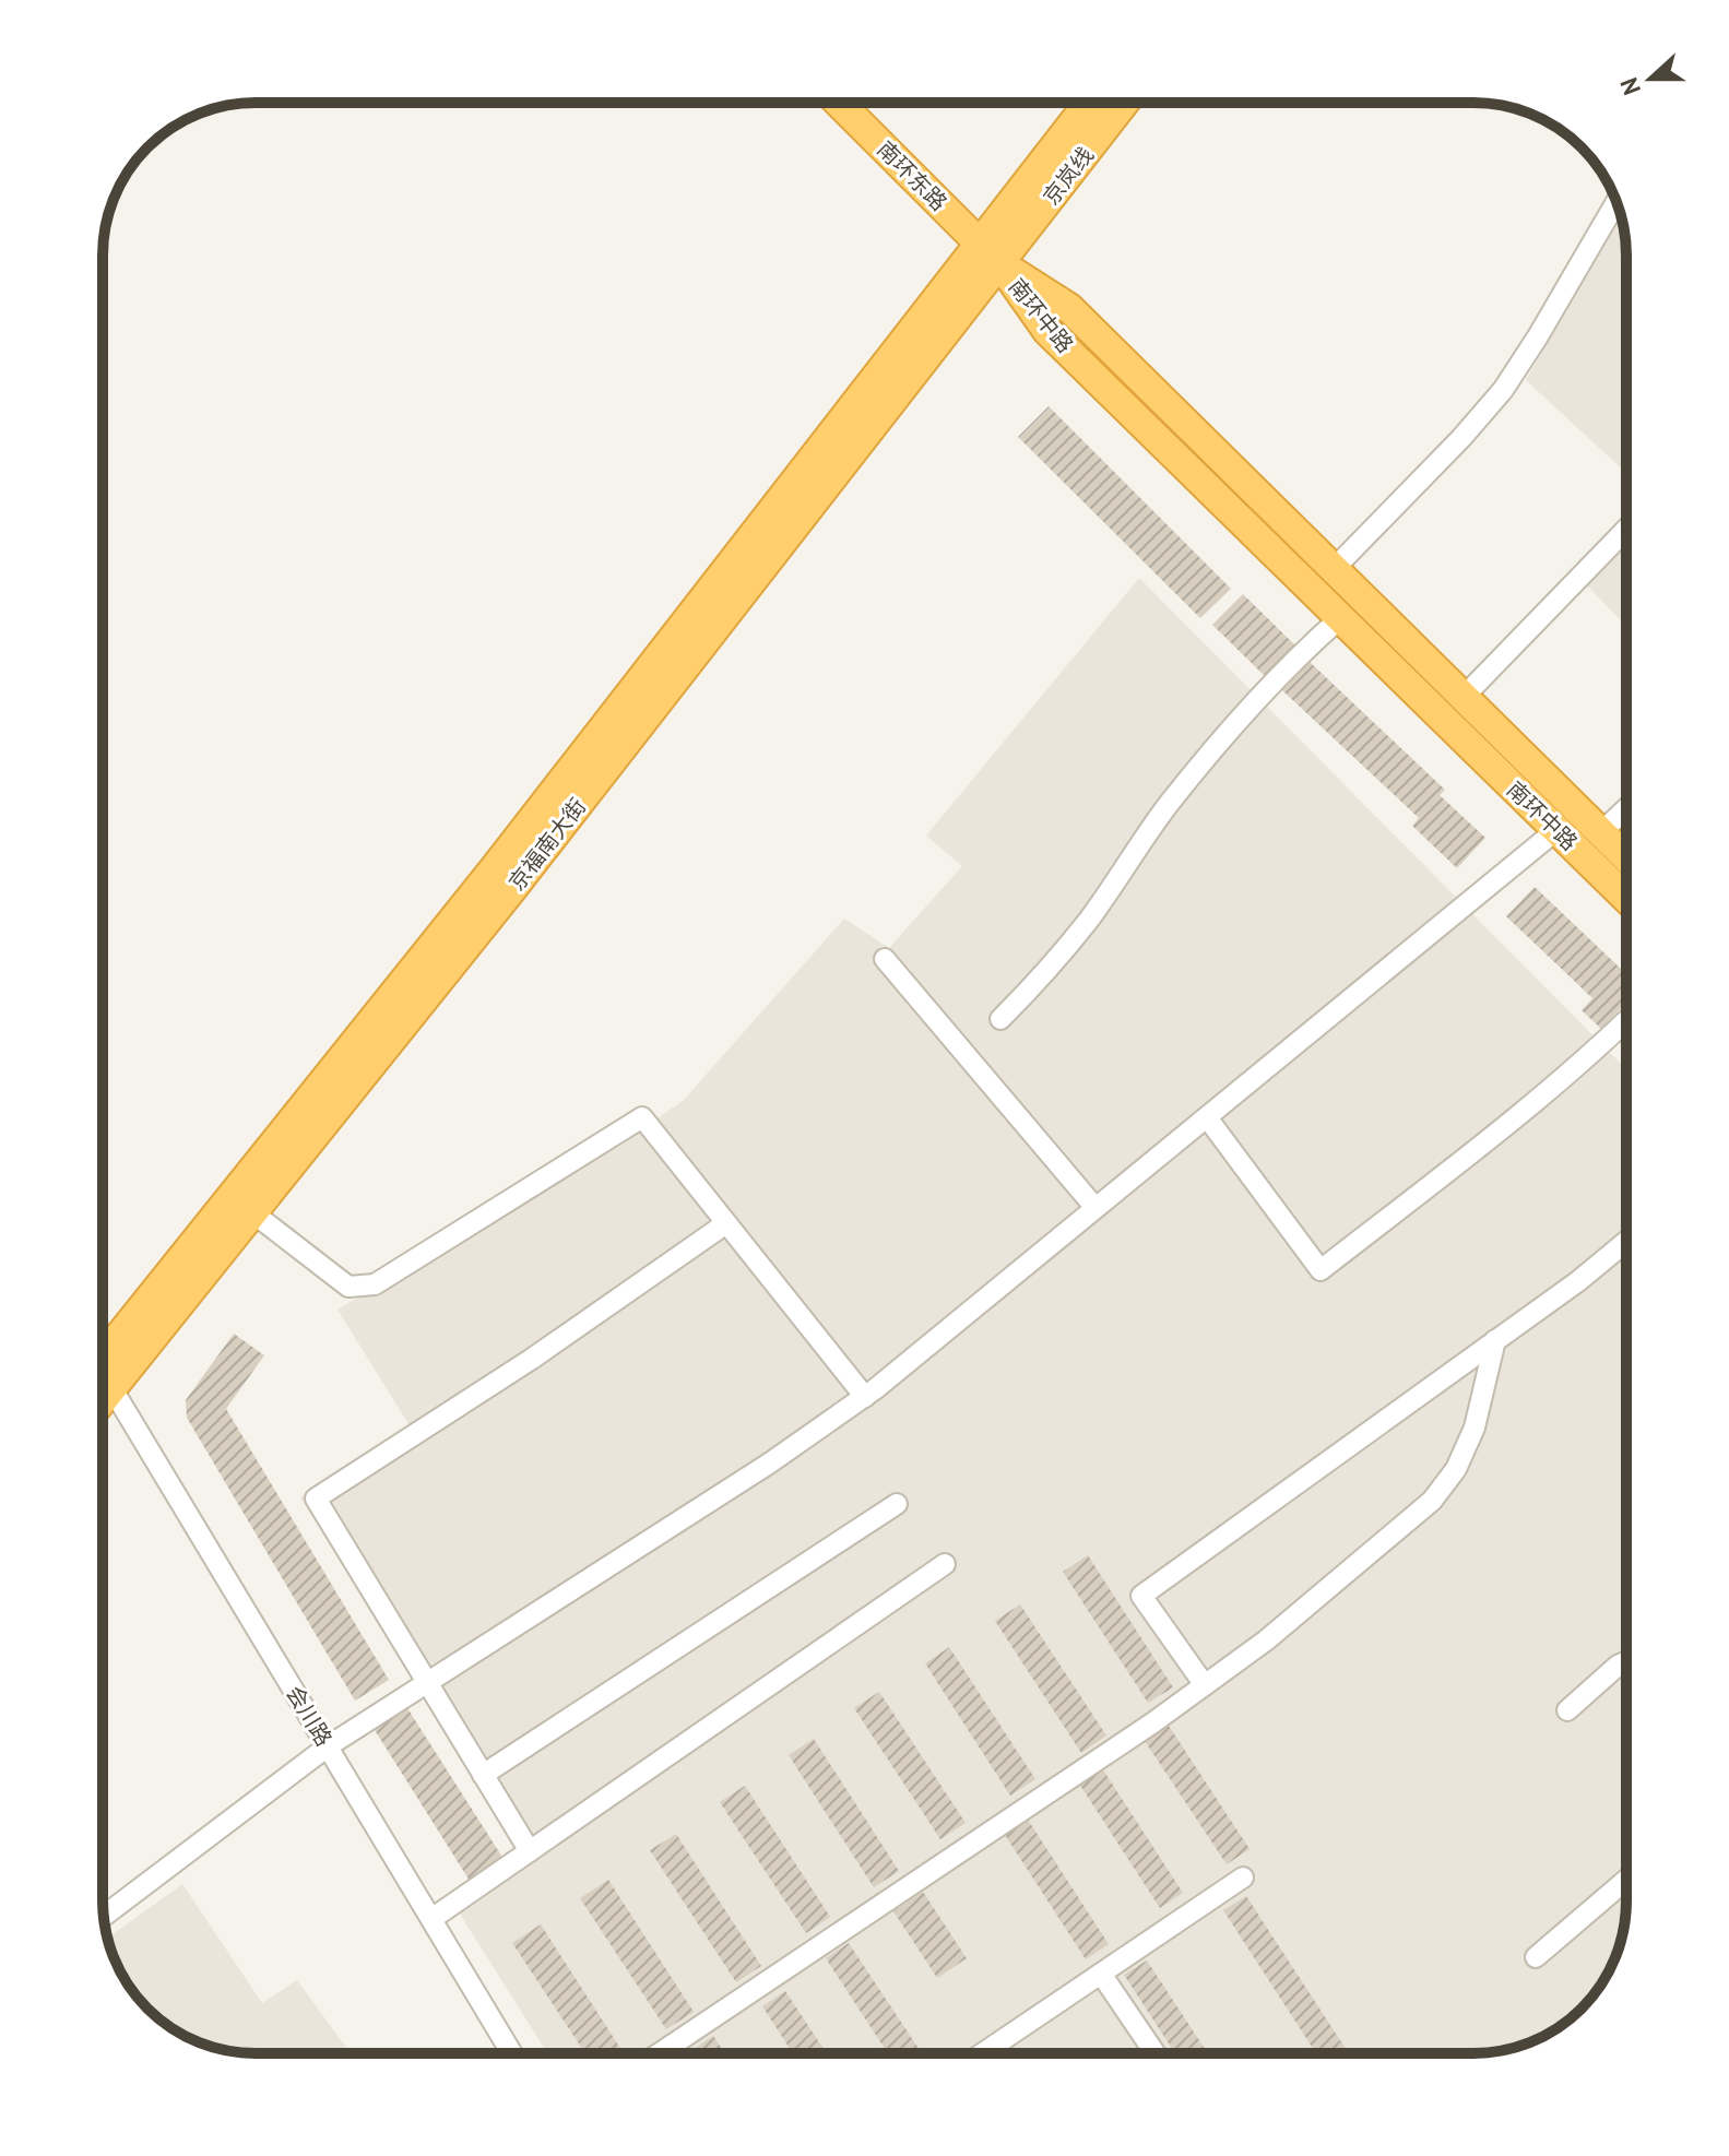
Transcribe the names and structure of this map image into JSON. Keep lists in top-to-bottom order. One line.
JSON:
{"streets":{"highway":["南环东路","京岚线","南环中路","京福南大街"],"street":["会川路"]},"crossings":[["南环东路","京岚线"],["南环东路","南环中路"],["南环东路","京福南大街"],["京岚线","南环中路"],["京岚线","京福南大街"],["南环中路","京福南大街"]],"north":"left"}
